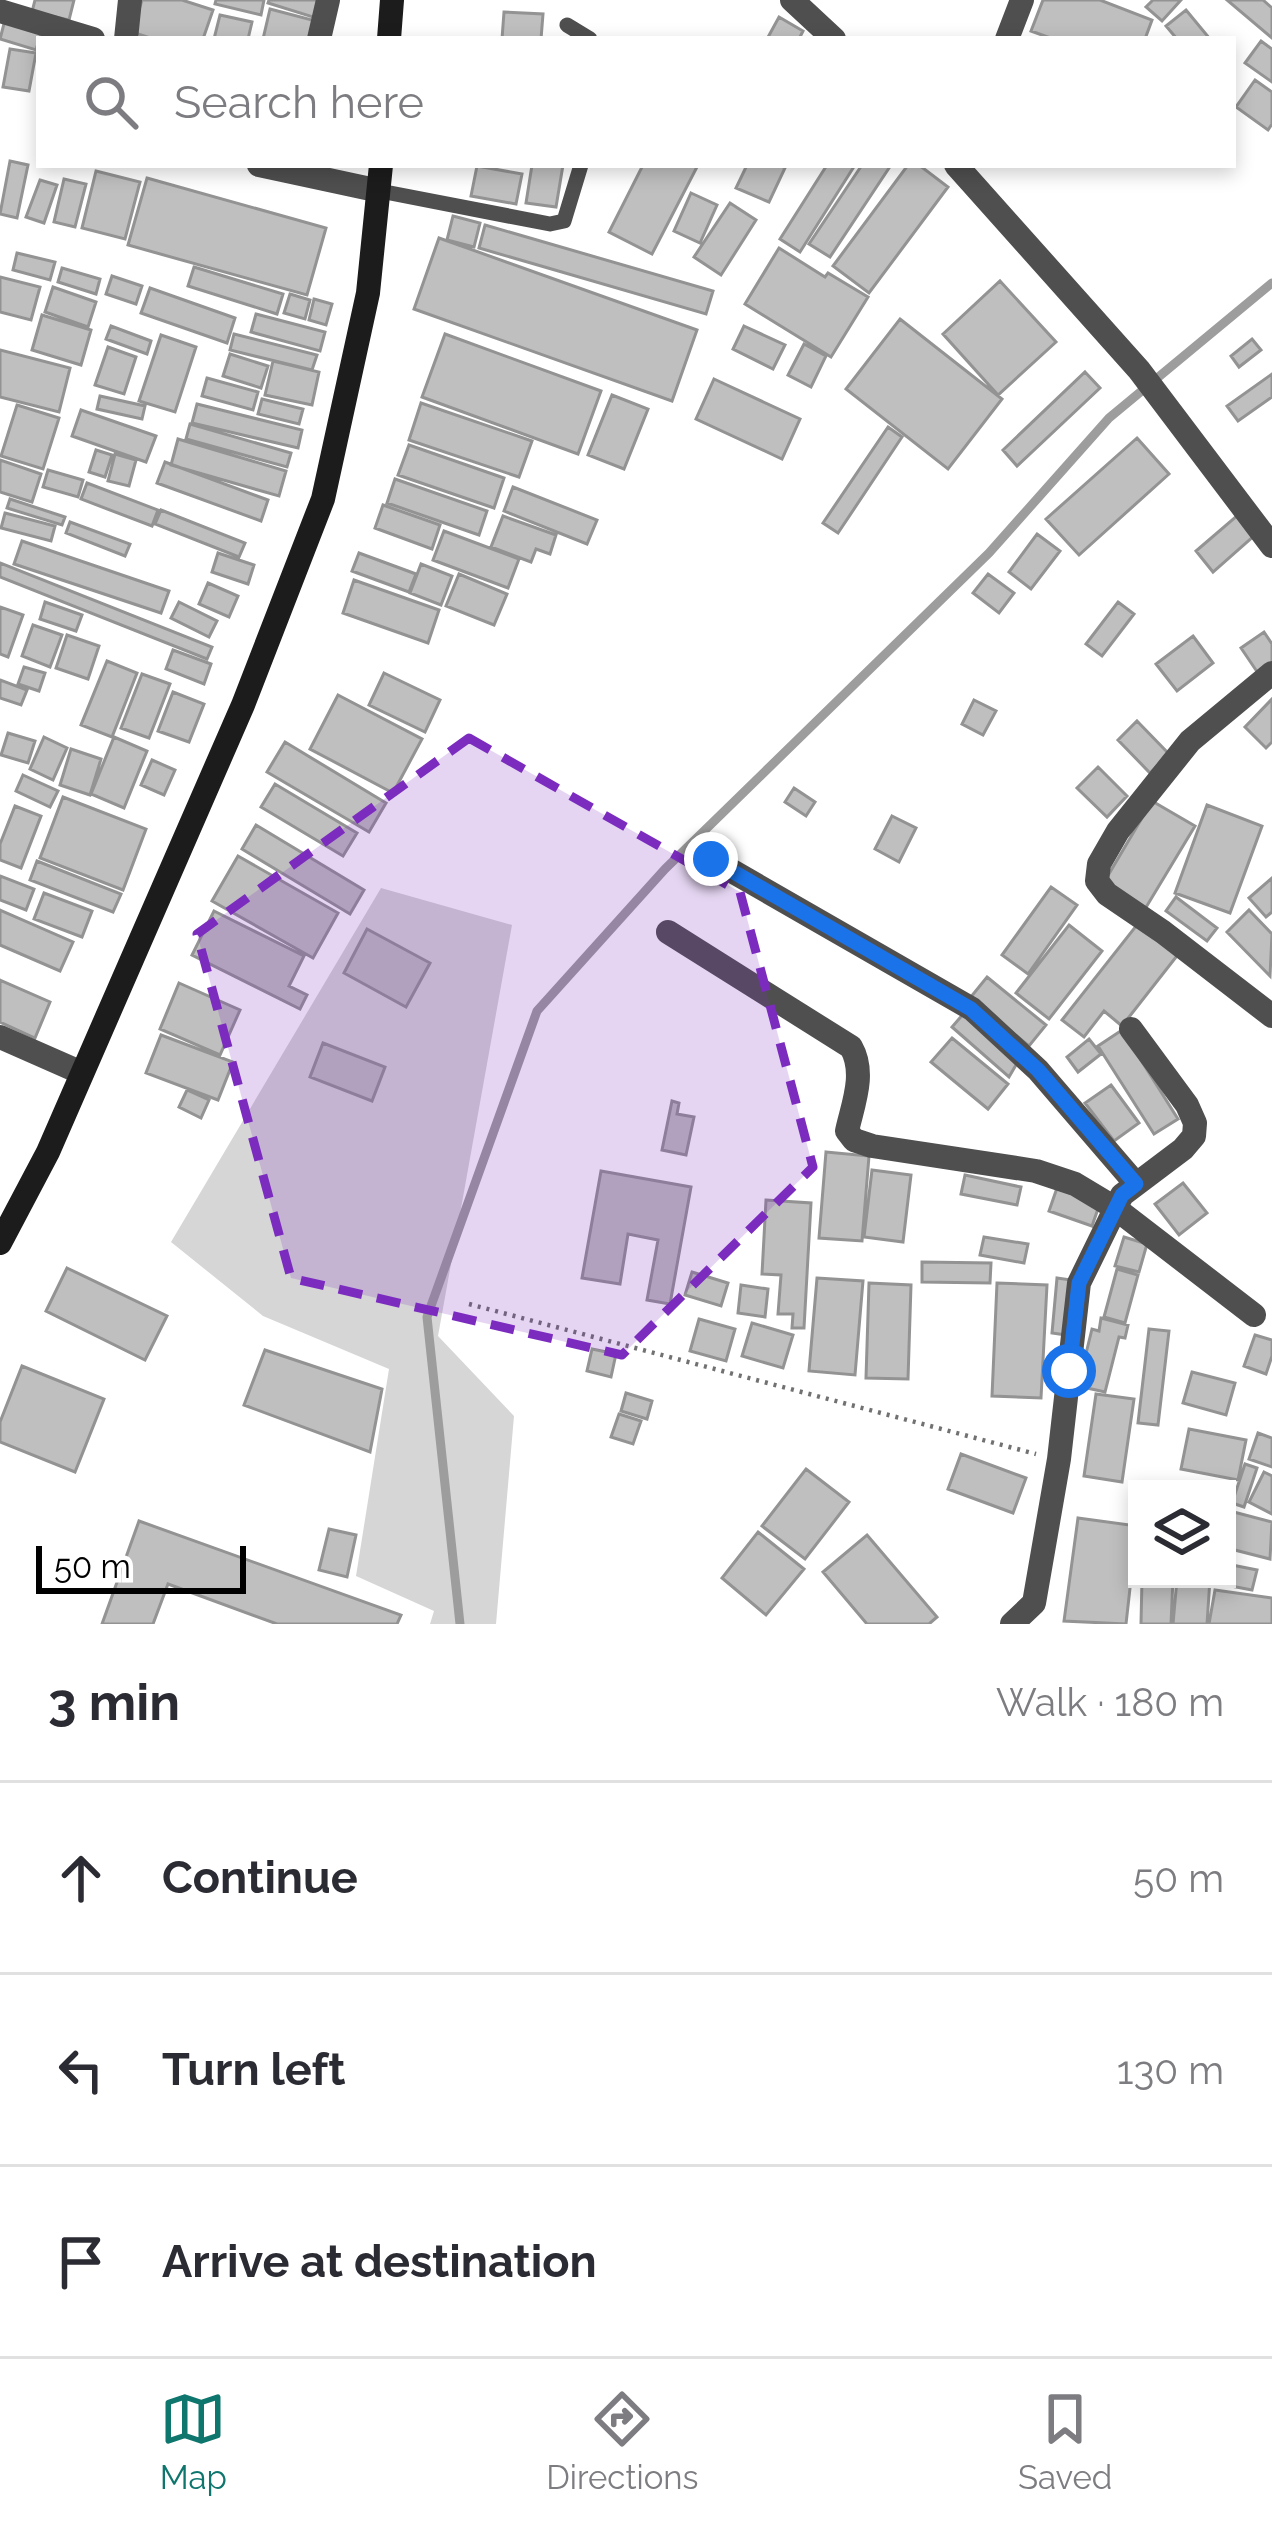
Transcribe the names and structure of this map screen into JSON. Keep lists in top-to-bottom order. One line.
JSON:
{"scale_bar":"50 m","page":{"search":"Search here","scale":"50 m","heading":["3 min","Walk · 180 m"],"list":[["Continue","50 m"],["Turn left","130 m"],"Arrive at destination"],"nav":["Map","Directions","Saved"]}}
